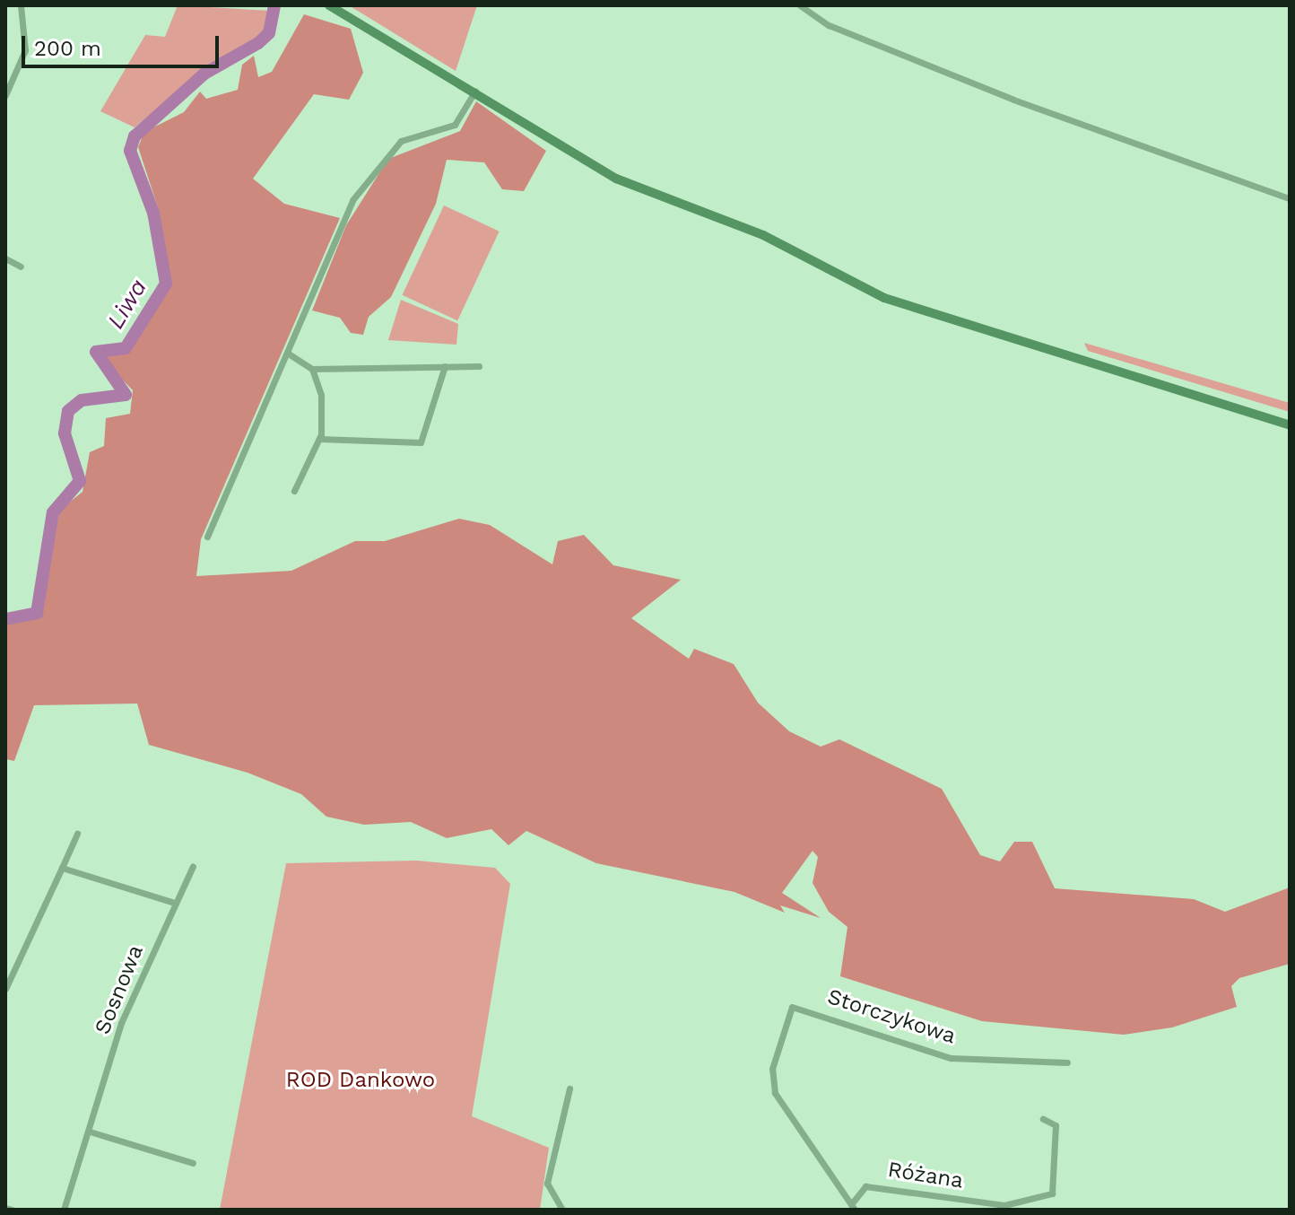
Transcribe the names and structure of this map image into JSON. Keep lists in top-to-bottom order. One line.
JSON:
{"streets":{"street":["Sosnowa","Storczykowa","Różana"]},"crossings":[["Storczykowa","Różana"]],"water":["Liwa"],"parks":["ROD Dankowo"],"scale_bar":"200 m"}
